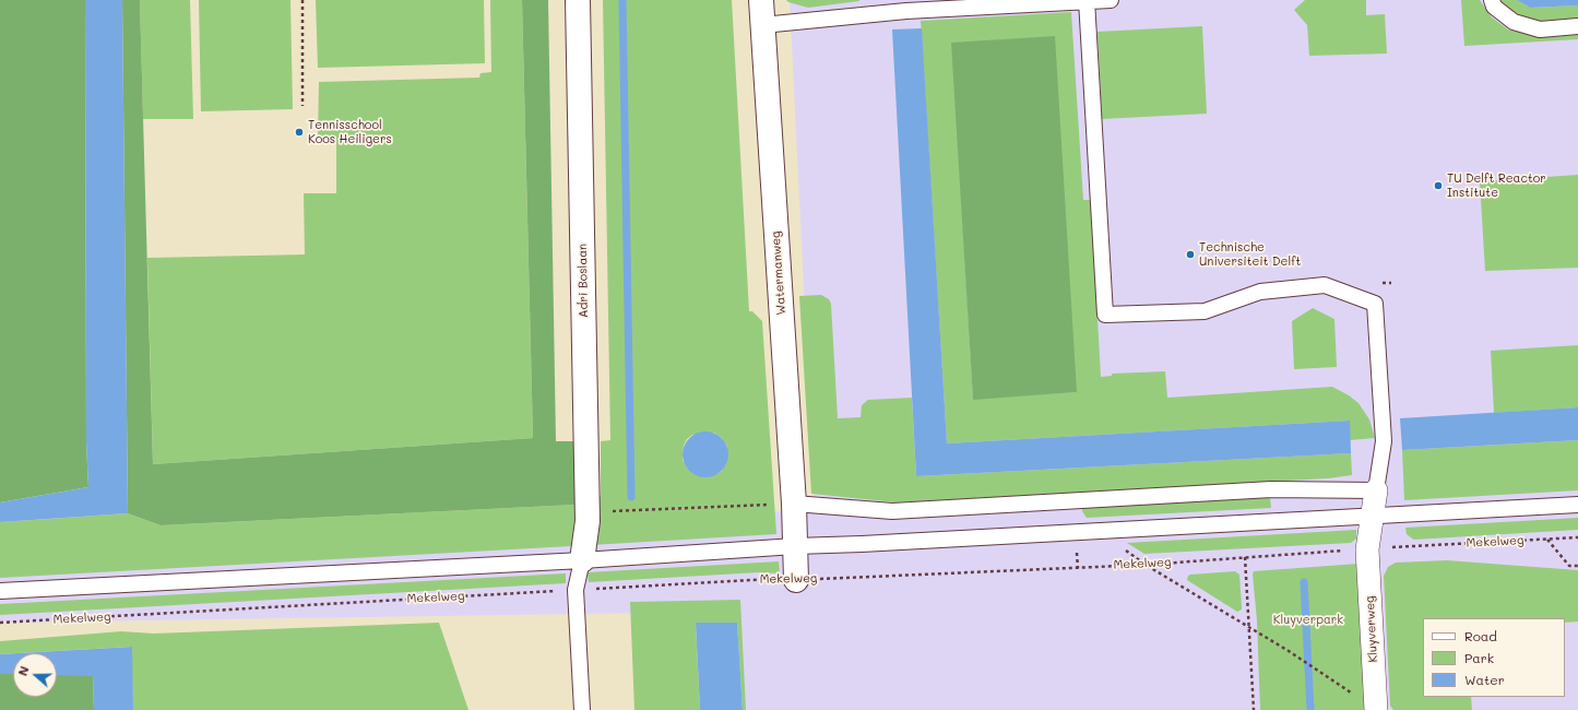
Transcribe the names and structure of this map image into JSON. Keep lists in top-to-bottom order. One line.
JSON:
{"streets":{"street":["Watermanweg","Adri Boslaan","Kluyverweg"],"path":["Mekelweg"]},"crossings":[["Watermanweg","Mekelweg"],["Mekelweg","Kluyverweg"]],"parks":["Kluyverpark"],"places":["Tennisschool Koos Heiligers","TU Delft Reactor Institute","Technische Universiteit Delft"],"legend":["Road","Park","Water"],"north":"left"}
